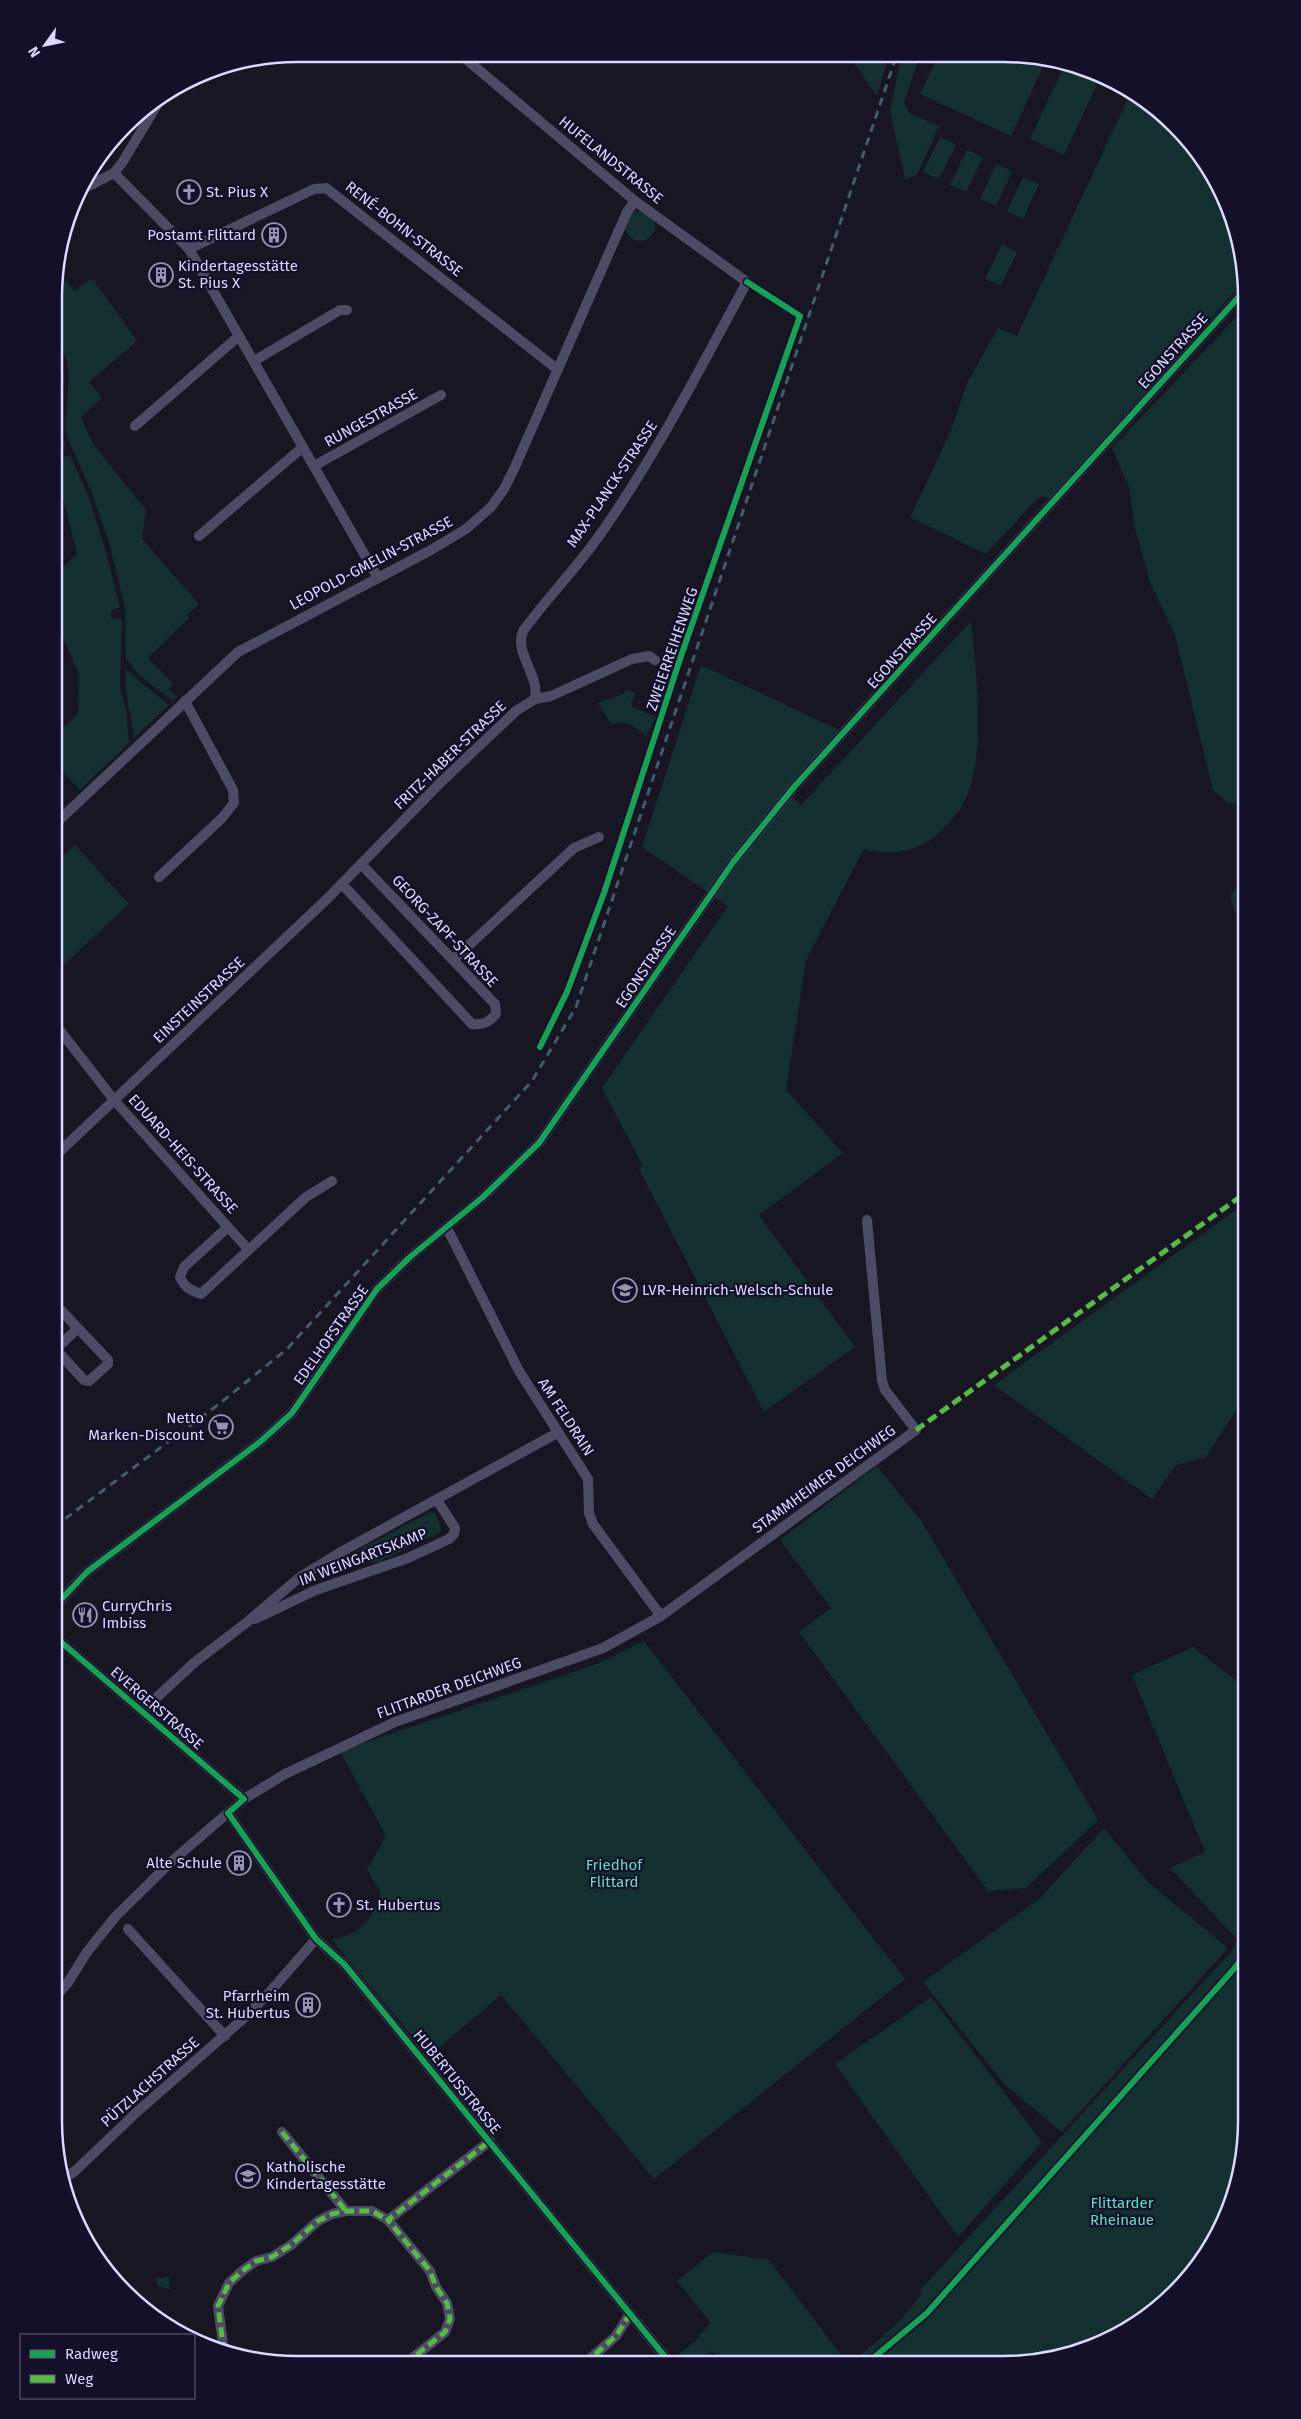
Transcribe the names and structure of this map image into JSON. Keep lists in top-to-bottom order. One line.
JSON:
{"streets":{"street":["HUFELANDSTRASSE","RENÉ-BOHN-STRASSE","EGONSTRASSE","RUNGESTRASSE","MAX-PLANCK-STRASSE","LEOPOLD-GMELIN-STRASSE","FRITZ-HABER-STRASSE","GEORG-ZAPF-STRASSE","EINSTEINSTRASSE","EDUARD-HEIS-STRASSE","EDELHOFSTRASSE","AM FELDRAIN","STAMMHEIMER DEICHWEG","IM WEINGARTSKAMP","FLITTARDER DEICHWEG","EVERGERSTRASSE","PÜTZLACHSTRASSE","HUBERTUSSTRASSE"],"cycle path":["ZWEIERREIHENWEG"]},"crossings":[["HUFELANDSTRASSE","MAX-PLANCK-STRASSE"],["HUFELANDSTRASSE","LEOPOLD-GMELIN-STRASSE"],["RENÉ-BOHN-STRASSE","RUNGESTRASSE"],["RENÉ-BOHN-STRASSE","LEOPOLD-GMELIN-STRASSE"],["EGONSTRASSE","EDELHOFSTRASSE"],["RUNGESTRASSE","LEOPOLD-GMELIN-STRASSE"],["MAX-PLANCK-STRASSE","FRITZ-HABER-STRASSE"],["FRITZ-HABER-STRASSE","GEORG-ZAPF-STRASSE"],["FRITZ-HABER-STRASSE","EINSTEINSTRASSE"],["GEORG-ZAPF-STRASSE","EINSTEINSTRASSE"],["EINSTEINSTRASSE","EDUARD-HEIS-STRASSE"],["EDELHOFSTRASSE","AM FELDRAIN"],["AM FELDRAIN","STAMMHEIMER DEICHWEG"],["AM FELDRAIN","IM WEINGARTSKAMP"],["STAMMHEIMER DEICHWEG","FLITTARDER DEICHWEG"],["IM WEINGARTSKAMP","EVERGERSTRASSE"],["FLITTARDER DEICHWEG","EVERGERSTRASSE"],["FLITTARDER DEICHWEG","HUBERTUSSTRASSE"],["PÜTZLACHSTRASSE","HUBERTUSSTRASSE"]],"parks":["Friedhof Flittard","Flittarder Rheinaue"],"places":{"church":["St. Pius X","St. Hubertus"],"building":["Postamt Flittard","Kindertagesstätte St. Pius X","Alte Schule","Pfarrheim St. Hubertus"],"school or university":["LVR-Heinrich-Welsch-Schule","Katholische Kindertagesstätte"],"supermarket":["Netto Marken-Discount"],"restaurant":["CurryChris Imbiss"]},"legend":["Radweg","Weg"],"north":"bottom left"}
